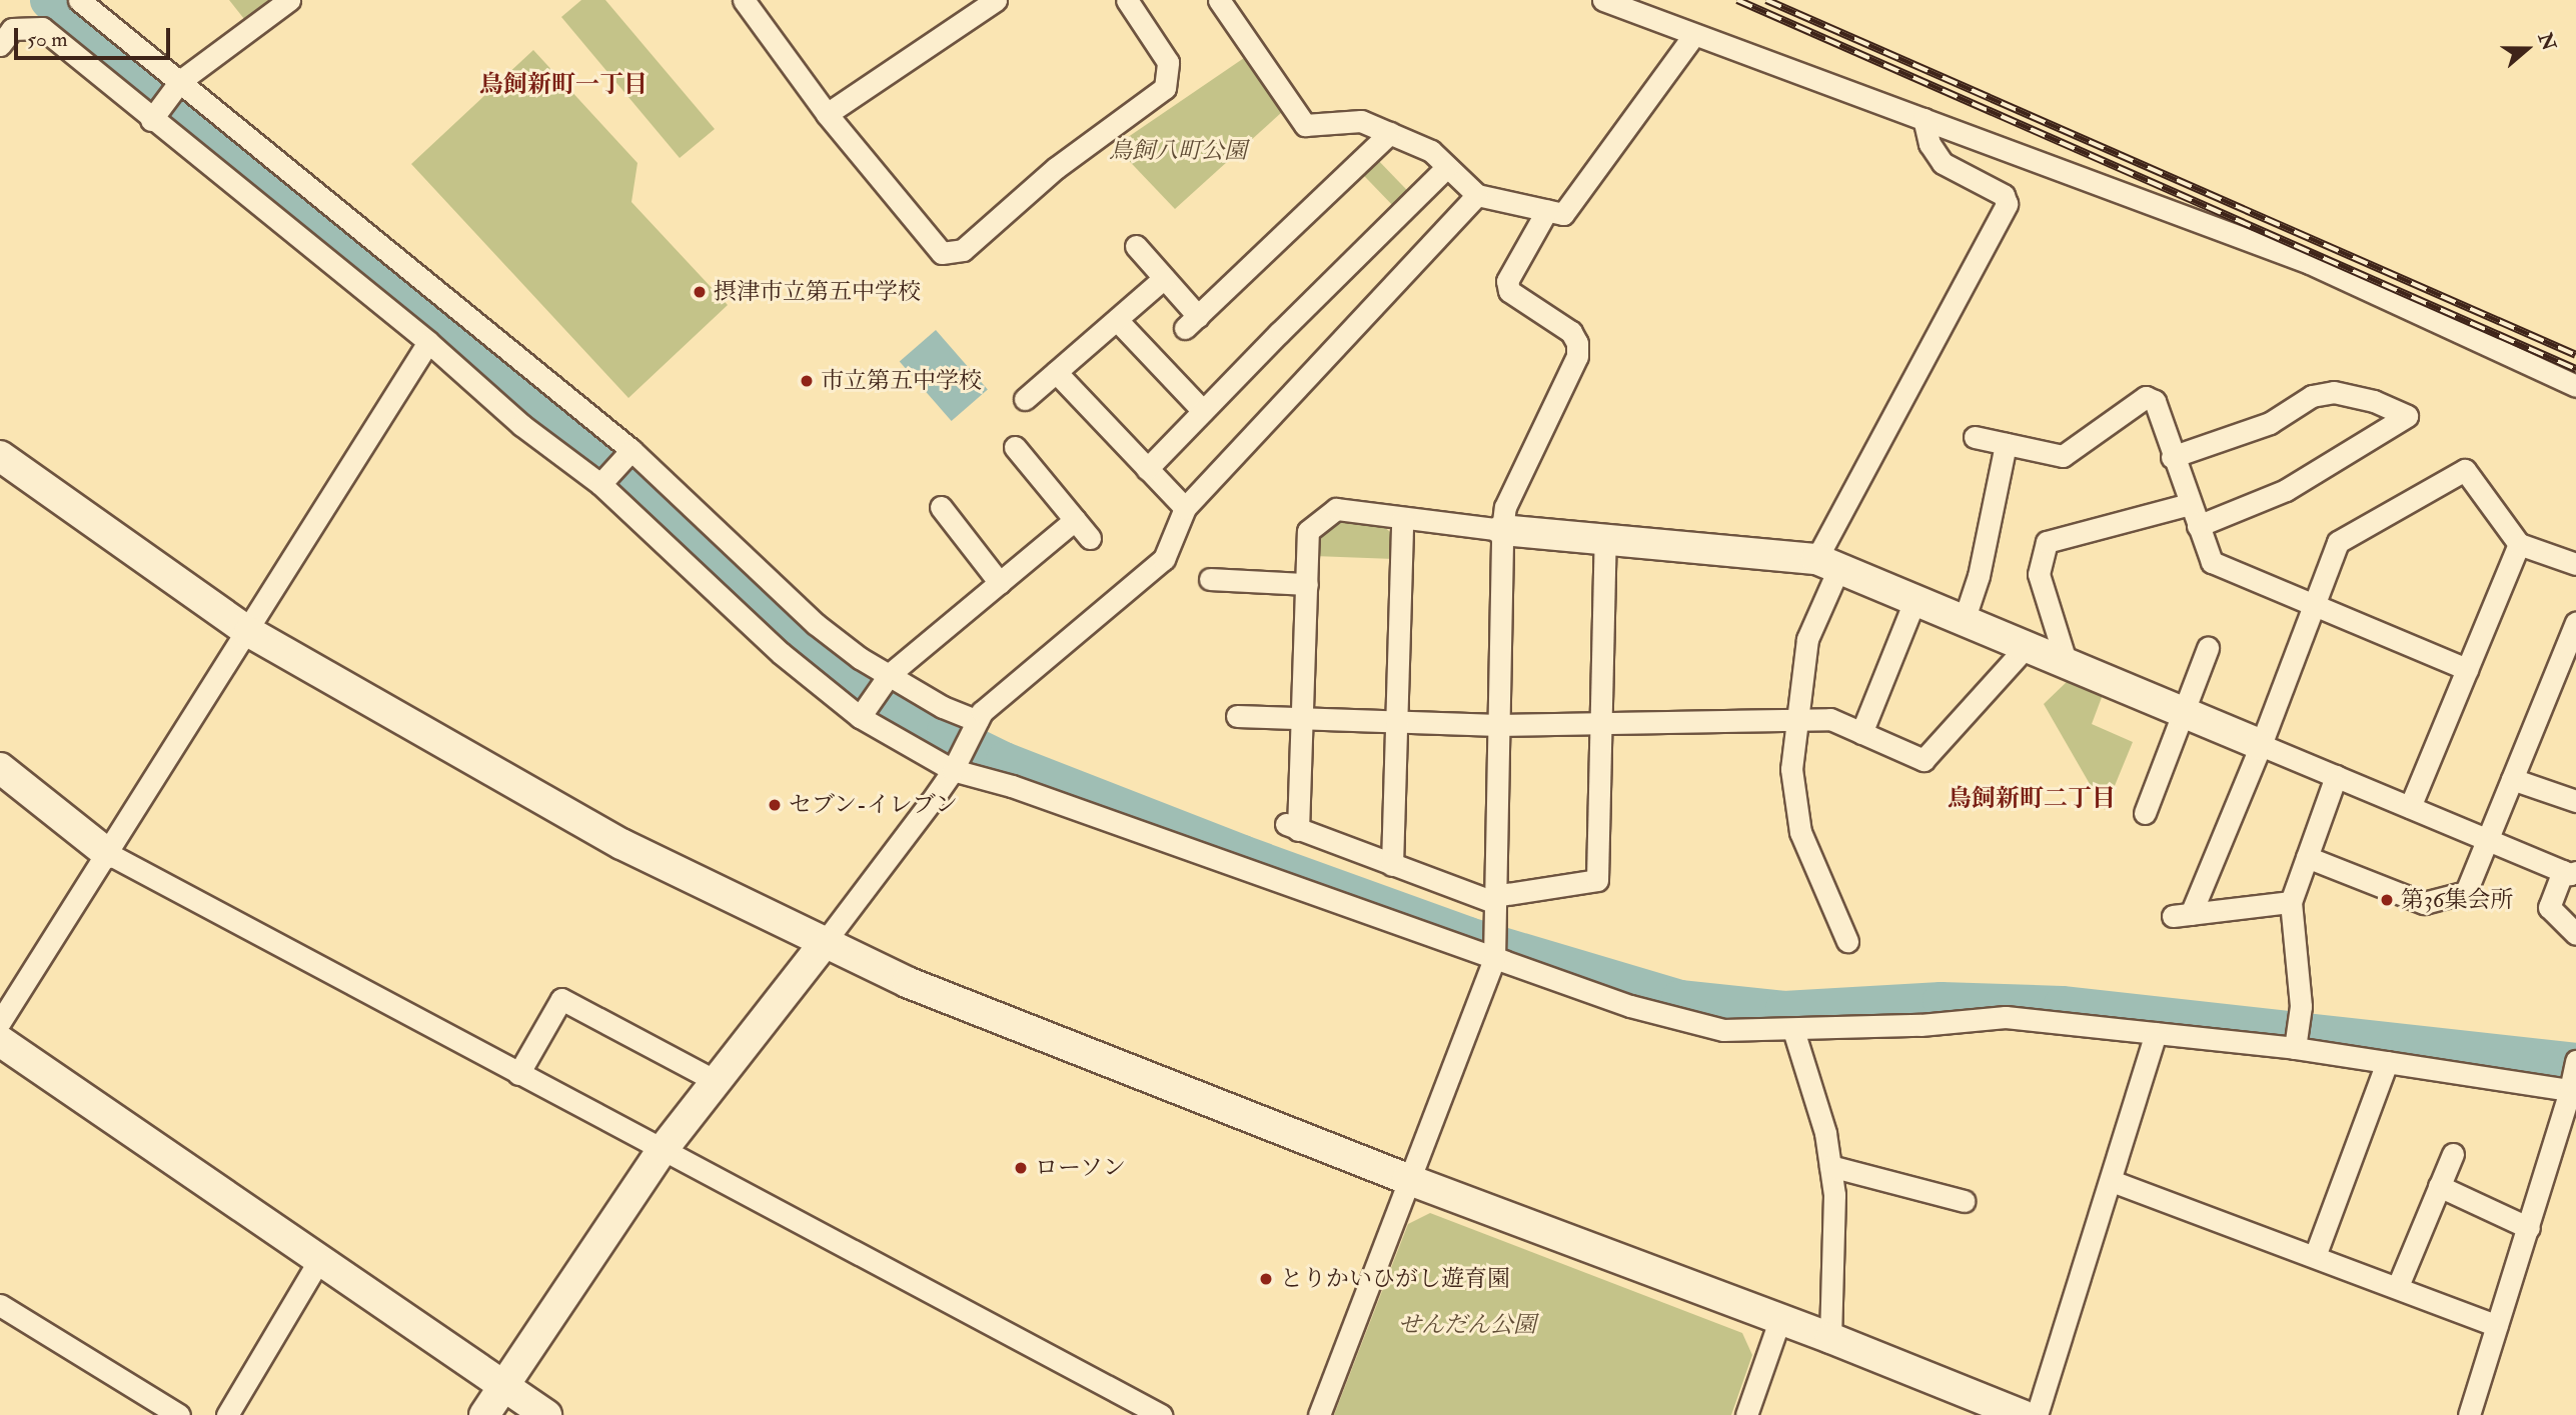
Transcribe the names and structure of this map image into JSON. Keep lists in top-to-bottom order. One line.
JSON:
{"districts":["鳥飼新町一丁目","鳥飼新町二丁目"],"parks":["鳥飼八町公園","せんだん公園"],"places":["摂津市立第五中学校","市立第五中学校","セブン-イレブン","第36集会所","ローソン","とりかいひがし遊育園"],"scale_bar":"50 m","north":"right"}
